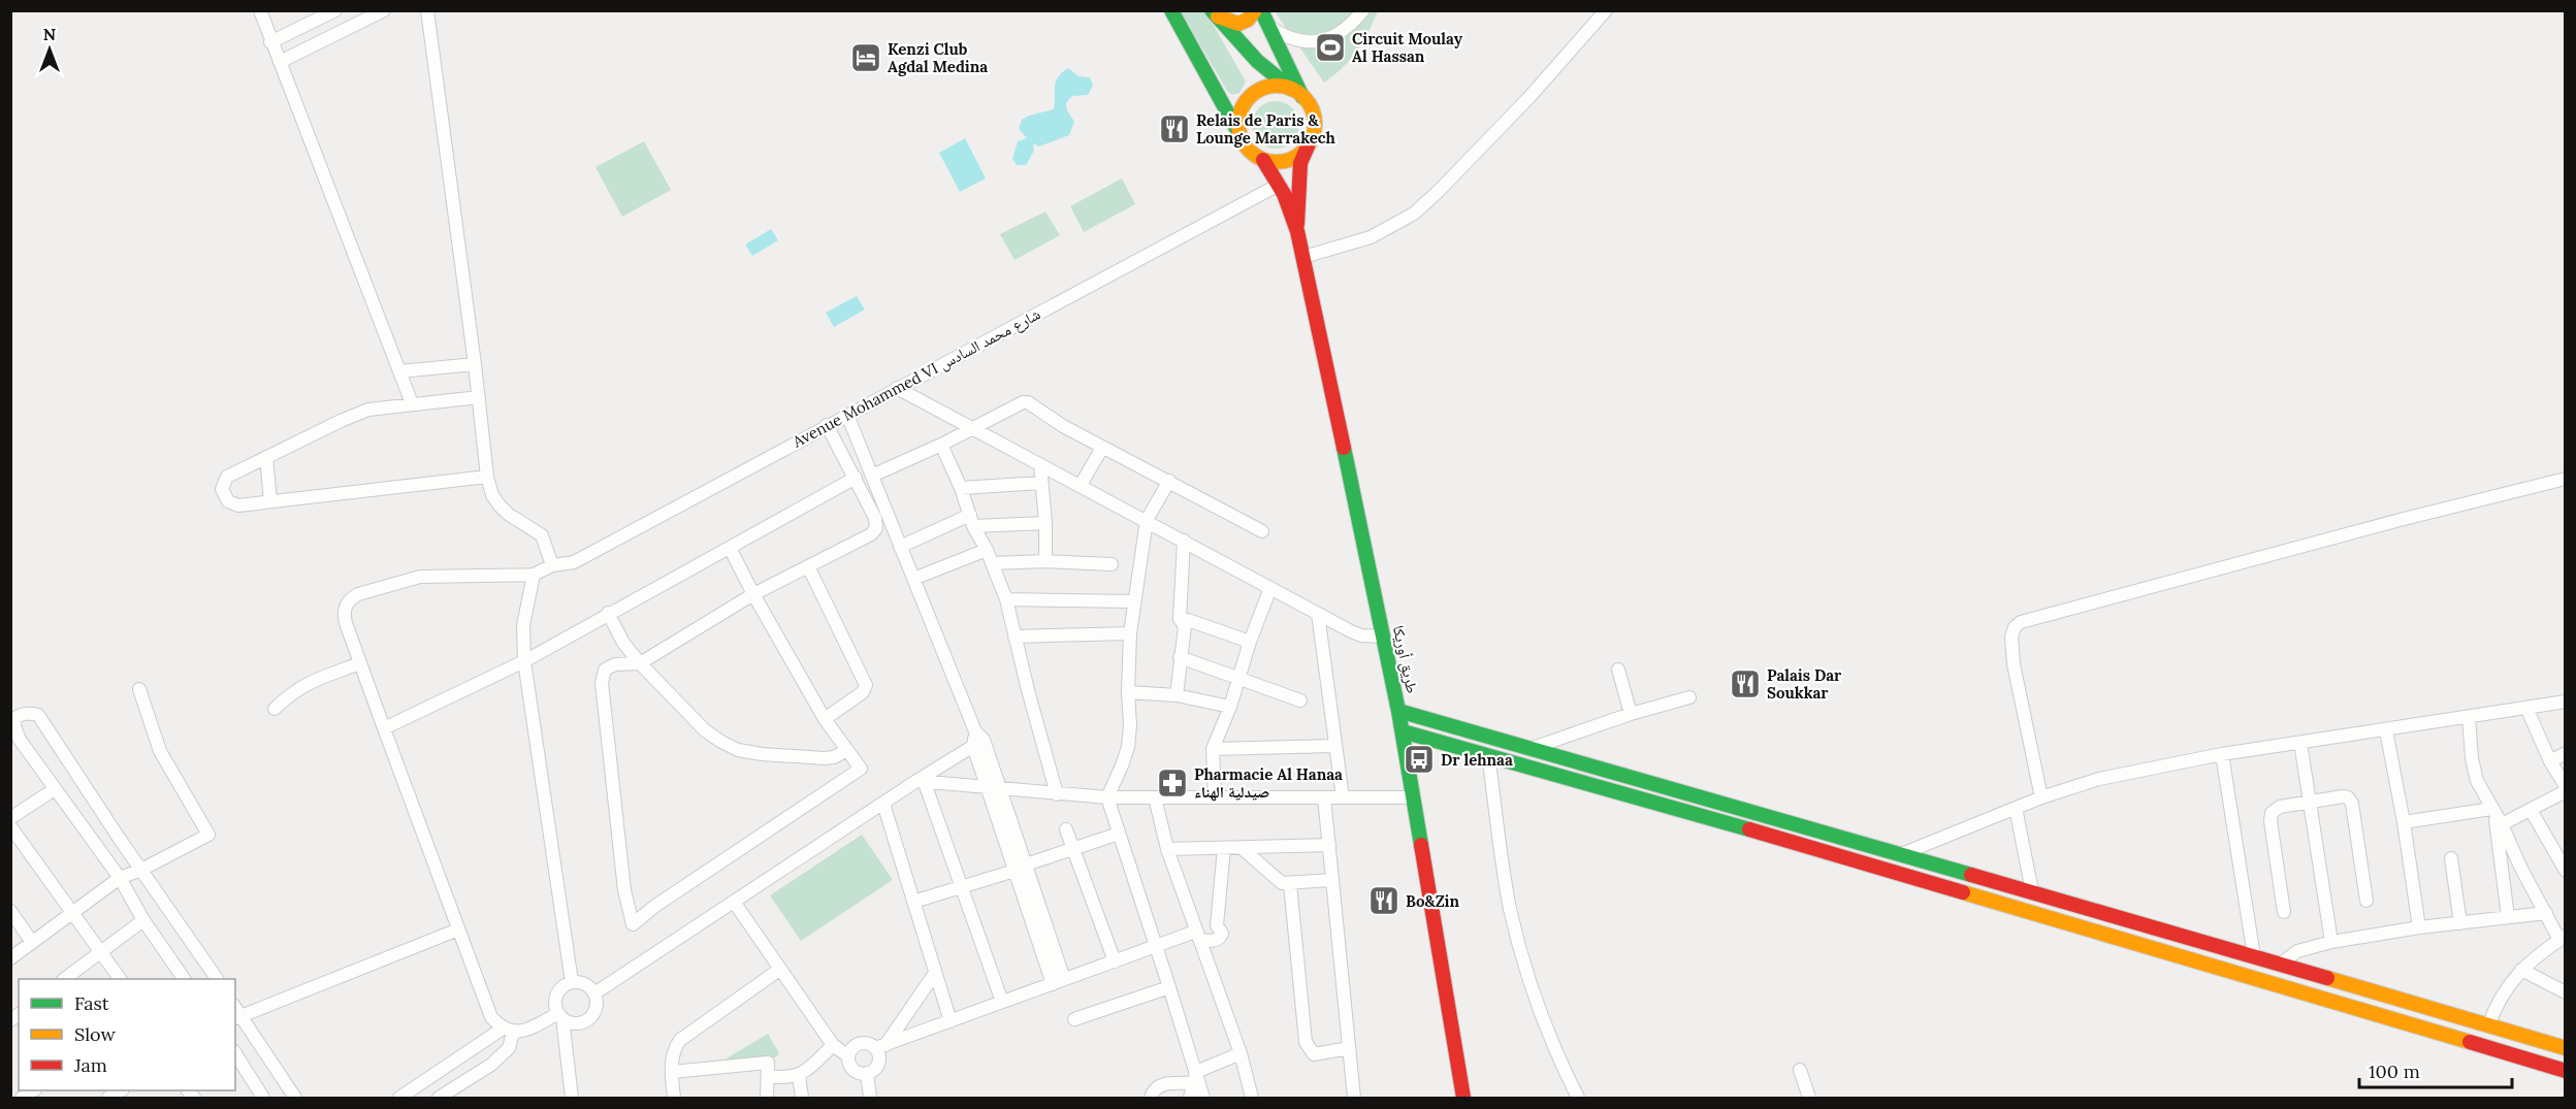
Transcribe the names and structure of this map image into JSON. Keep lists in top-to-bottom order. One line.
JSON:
{"streets":{"street":["Avenue Mohammed VI شارع محمد السادس","طريق أوريكا"]},"crossings":[["Avenue Mohammed VI شارع محمد السادس","طريق أوريكا"]],"places":{"sports":["Circuit Moulay Al Hassan"],"hotel":["Kenzi Club Agdal Medina"],"restaurant":["Relais de Paris & Lounge Marrakech","Palais Dar Soukkar","Bo&Zin"],"bus stop":["Dr lehnaa"],"pharmacy":["Pharmacie Al Hanaa صيدلية الهناء"]},"legend":["Fast","Slow","Jam"],"scale_bar":"100 m","north":"top"}
